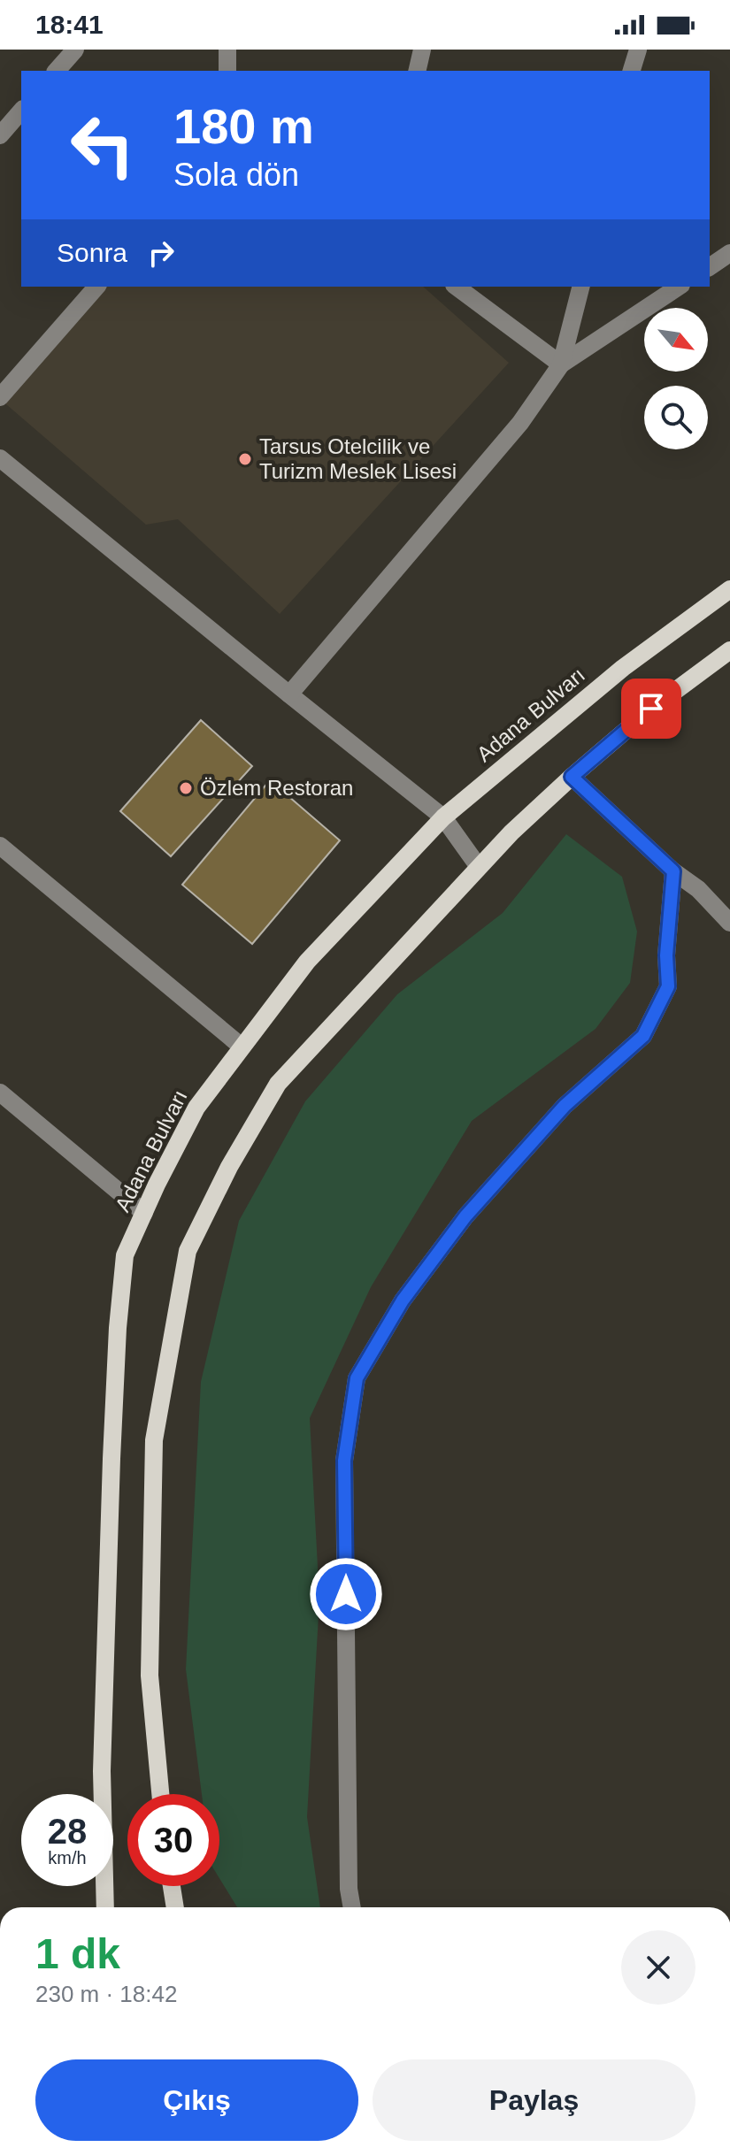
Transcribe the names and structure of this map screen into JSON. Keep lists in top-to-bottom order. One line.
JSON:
{"streets":{"main road":["Adana Bulvarı"]},"places":["Tarsus Otelcilik ve Turizm Meslek Lisesi","Özlem Restoran"],"north":"bottom right","page":{"status":"18:41","turn":["180 m","Sola dön"],"then":"Sonra","speed":"28 km/h","limit":"30","heading":["1 dk","230 m · 18:42"],"buttons":["Çıkış","Paylaş"]}}
